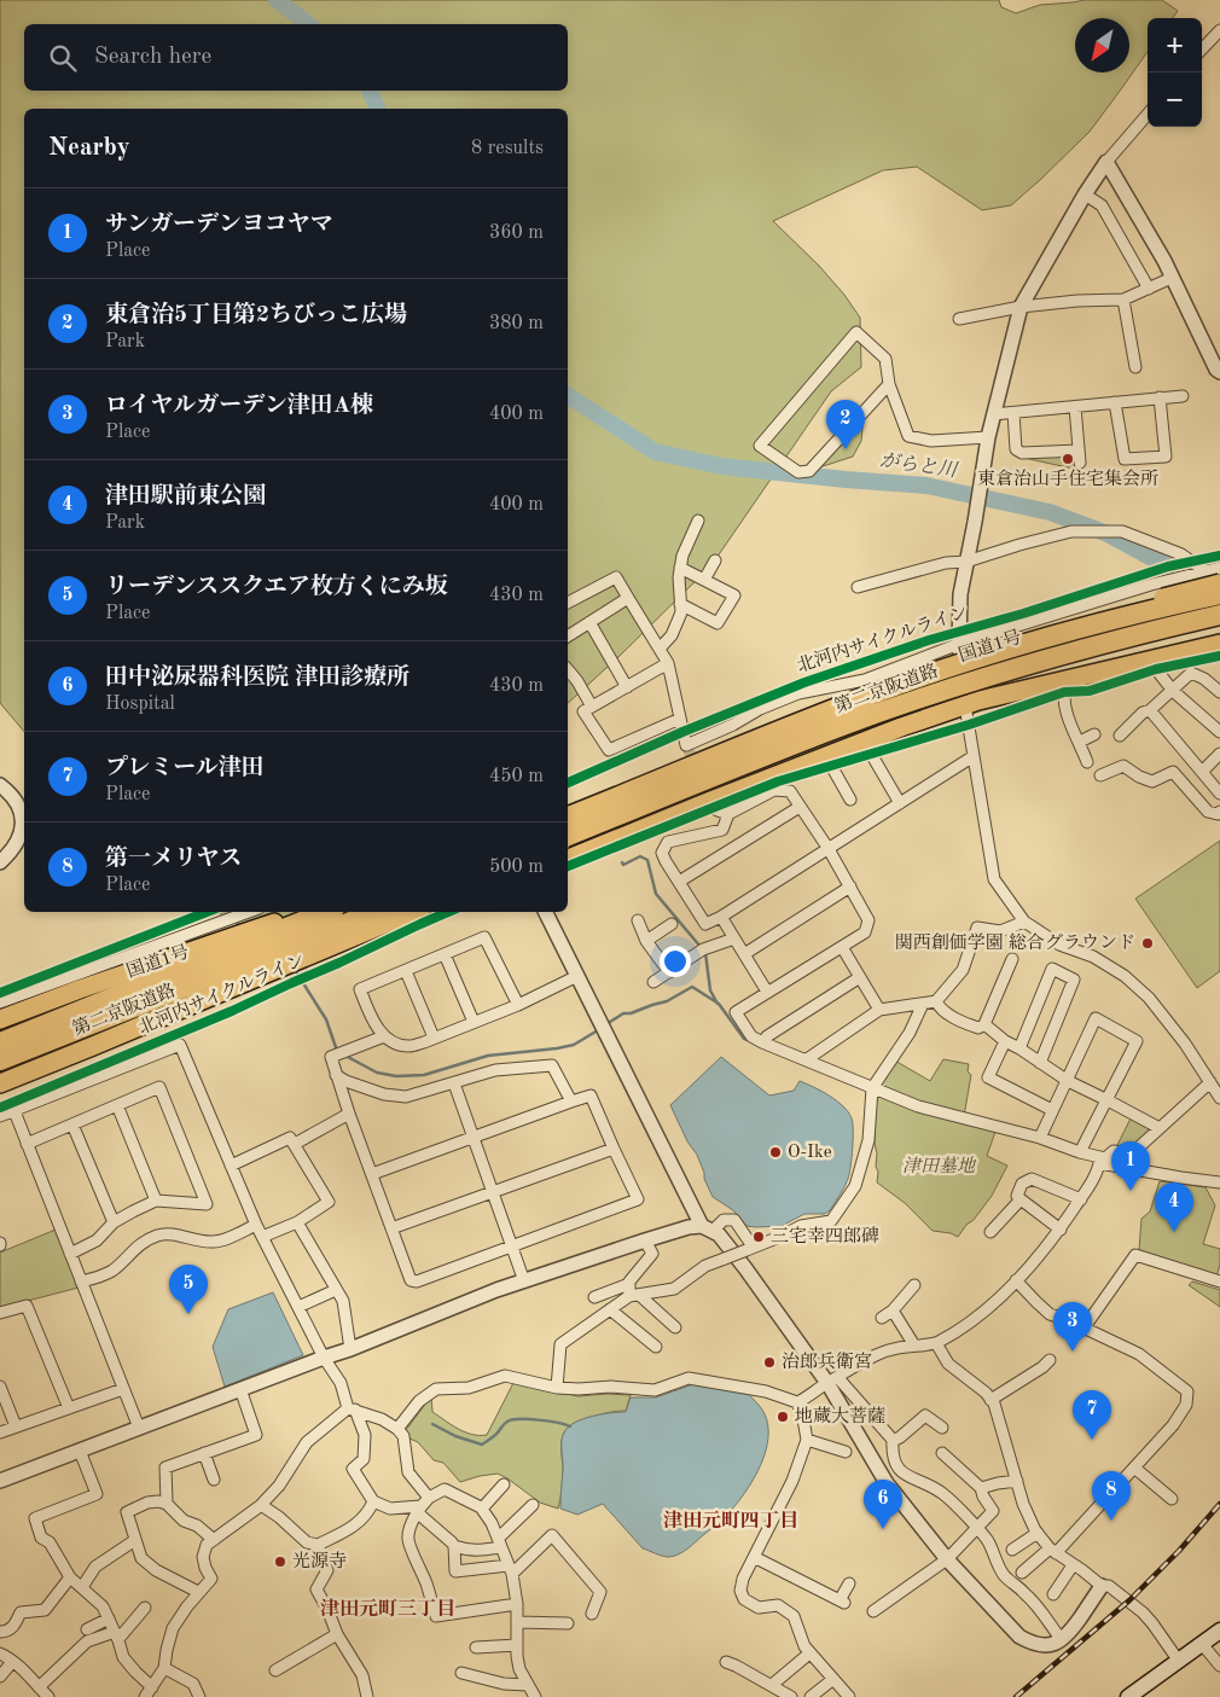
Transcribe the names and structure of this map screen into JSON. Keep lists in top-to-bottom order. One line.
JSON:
{"streets":{"highway":["国道1号","第二京阪道路"],"cycle path":["北河内サイクルライン"]},"districts":["津田元町四丁目","津田元町三丁目"],"water":["がらと川"],"parks":["津田墓地"],"places":["東倉治山手住宅集会所","関西創価学園 総合グラウンド","O-Ike","三宅幸四郎碑","治郎兵衛宮","地蔵大菩薩","光源寺"],"north":"bottom left","page":{"map_buttons":["+","−"],"search":"Search here","heading":["Nearby","8 results"],"list":[{"mark":"1","name":"サンガーデンヨコヤマ","note":"Place","value":"360 m"},{"mark":"2","name":"東倉治5丁目第2ちびっこ広場","note":"Park","value":"380 m"},{"mark":"3","name":"ロイヤルガーデン津田A棟","note":"Place","value":"400 m"},{"mark":"4","name":"津田駅前東公園","note":"Park","value":"400 m"},{"mark":"5","name":"リーデンススクエア枚方くにみ坂","note":"Place","value":"430 m"},{"mark":"6","name":"田中泌尿器科医院 津田診療所","note":"Hospital","value":"430 m"},{"mark":"7","name":"プレミール津田","note":"Place","value":"450 m"},{"mark":"8","name":"第一メリヤス","note":"Place","value":"500 m"}],"pins":["2","1","4","5","3","7","8","6"]}}
